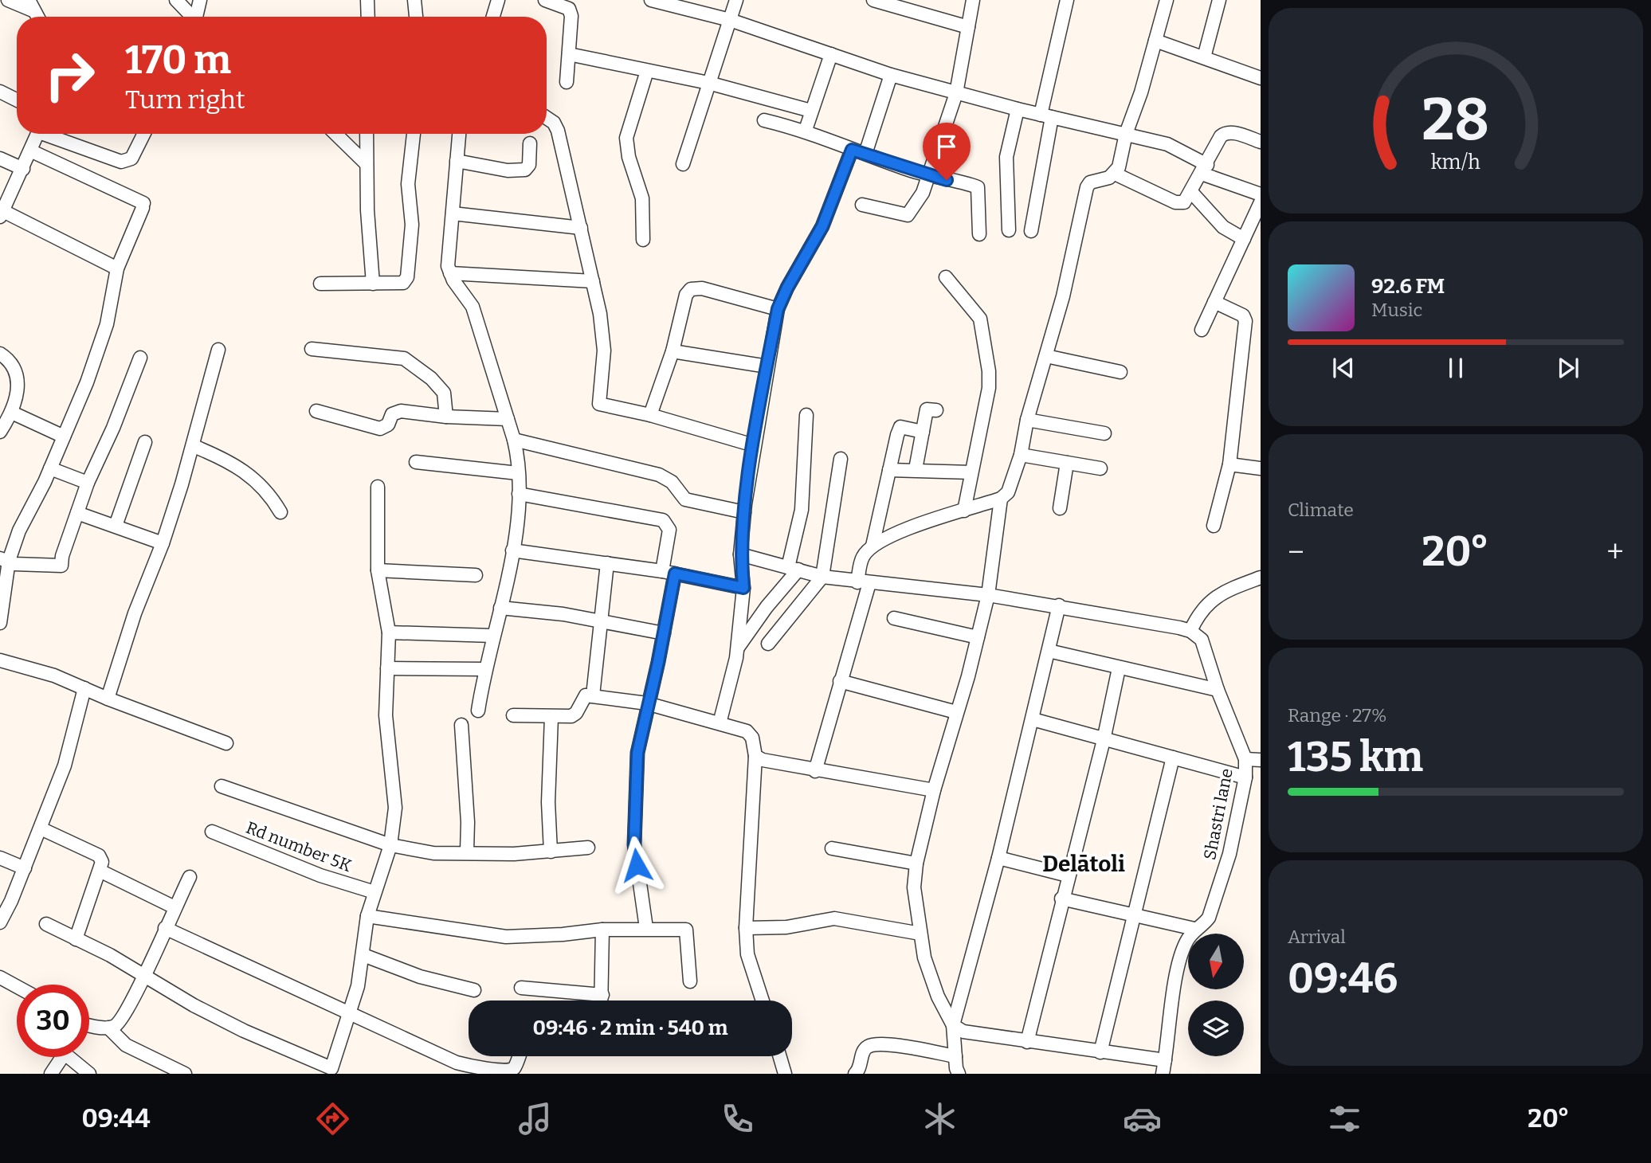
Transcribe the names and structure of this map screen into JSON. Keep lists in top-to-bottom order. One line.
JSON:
{"streets":{"street":["Shastri lane","Rd number 5K"]},"districts":["Delātoli"],"north":"bottom","page":{"turn":["170 m","Turn right"],"song":["92.6 FM","Music"],"tile":["Climate",["Range · 27%","135 km"],["Arrival","09:46"]],"heat":["−","20°","+"],"limit":"30","trip":"09:46 · 2 min · 540 m","tabs":["09:44","20°"],"gauge":["28","km/h"]}}
